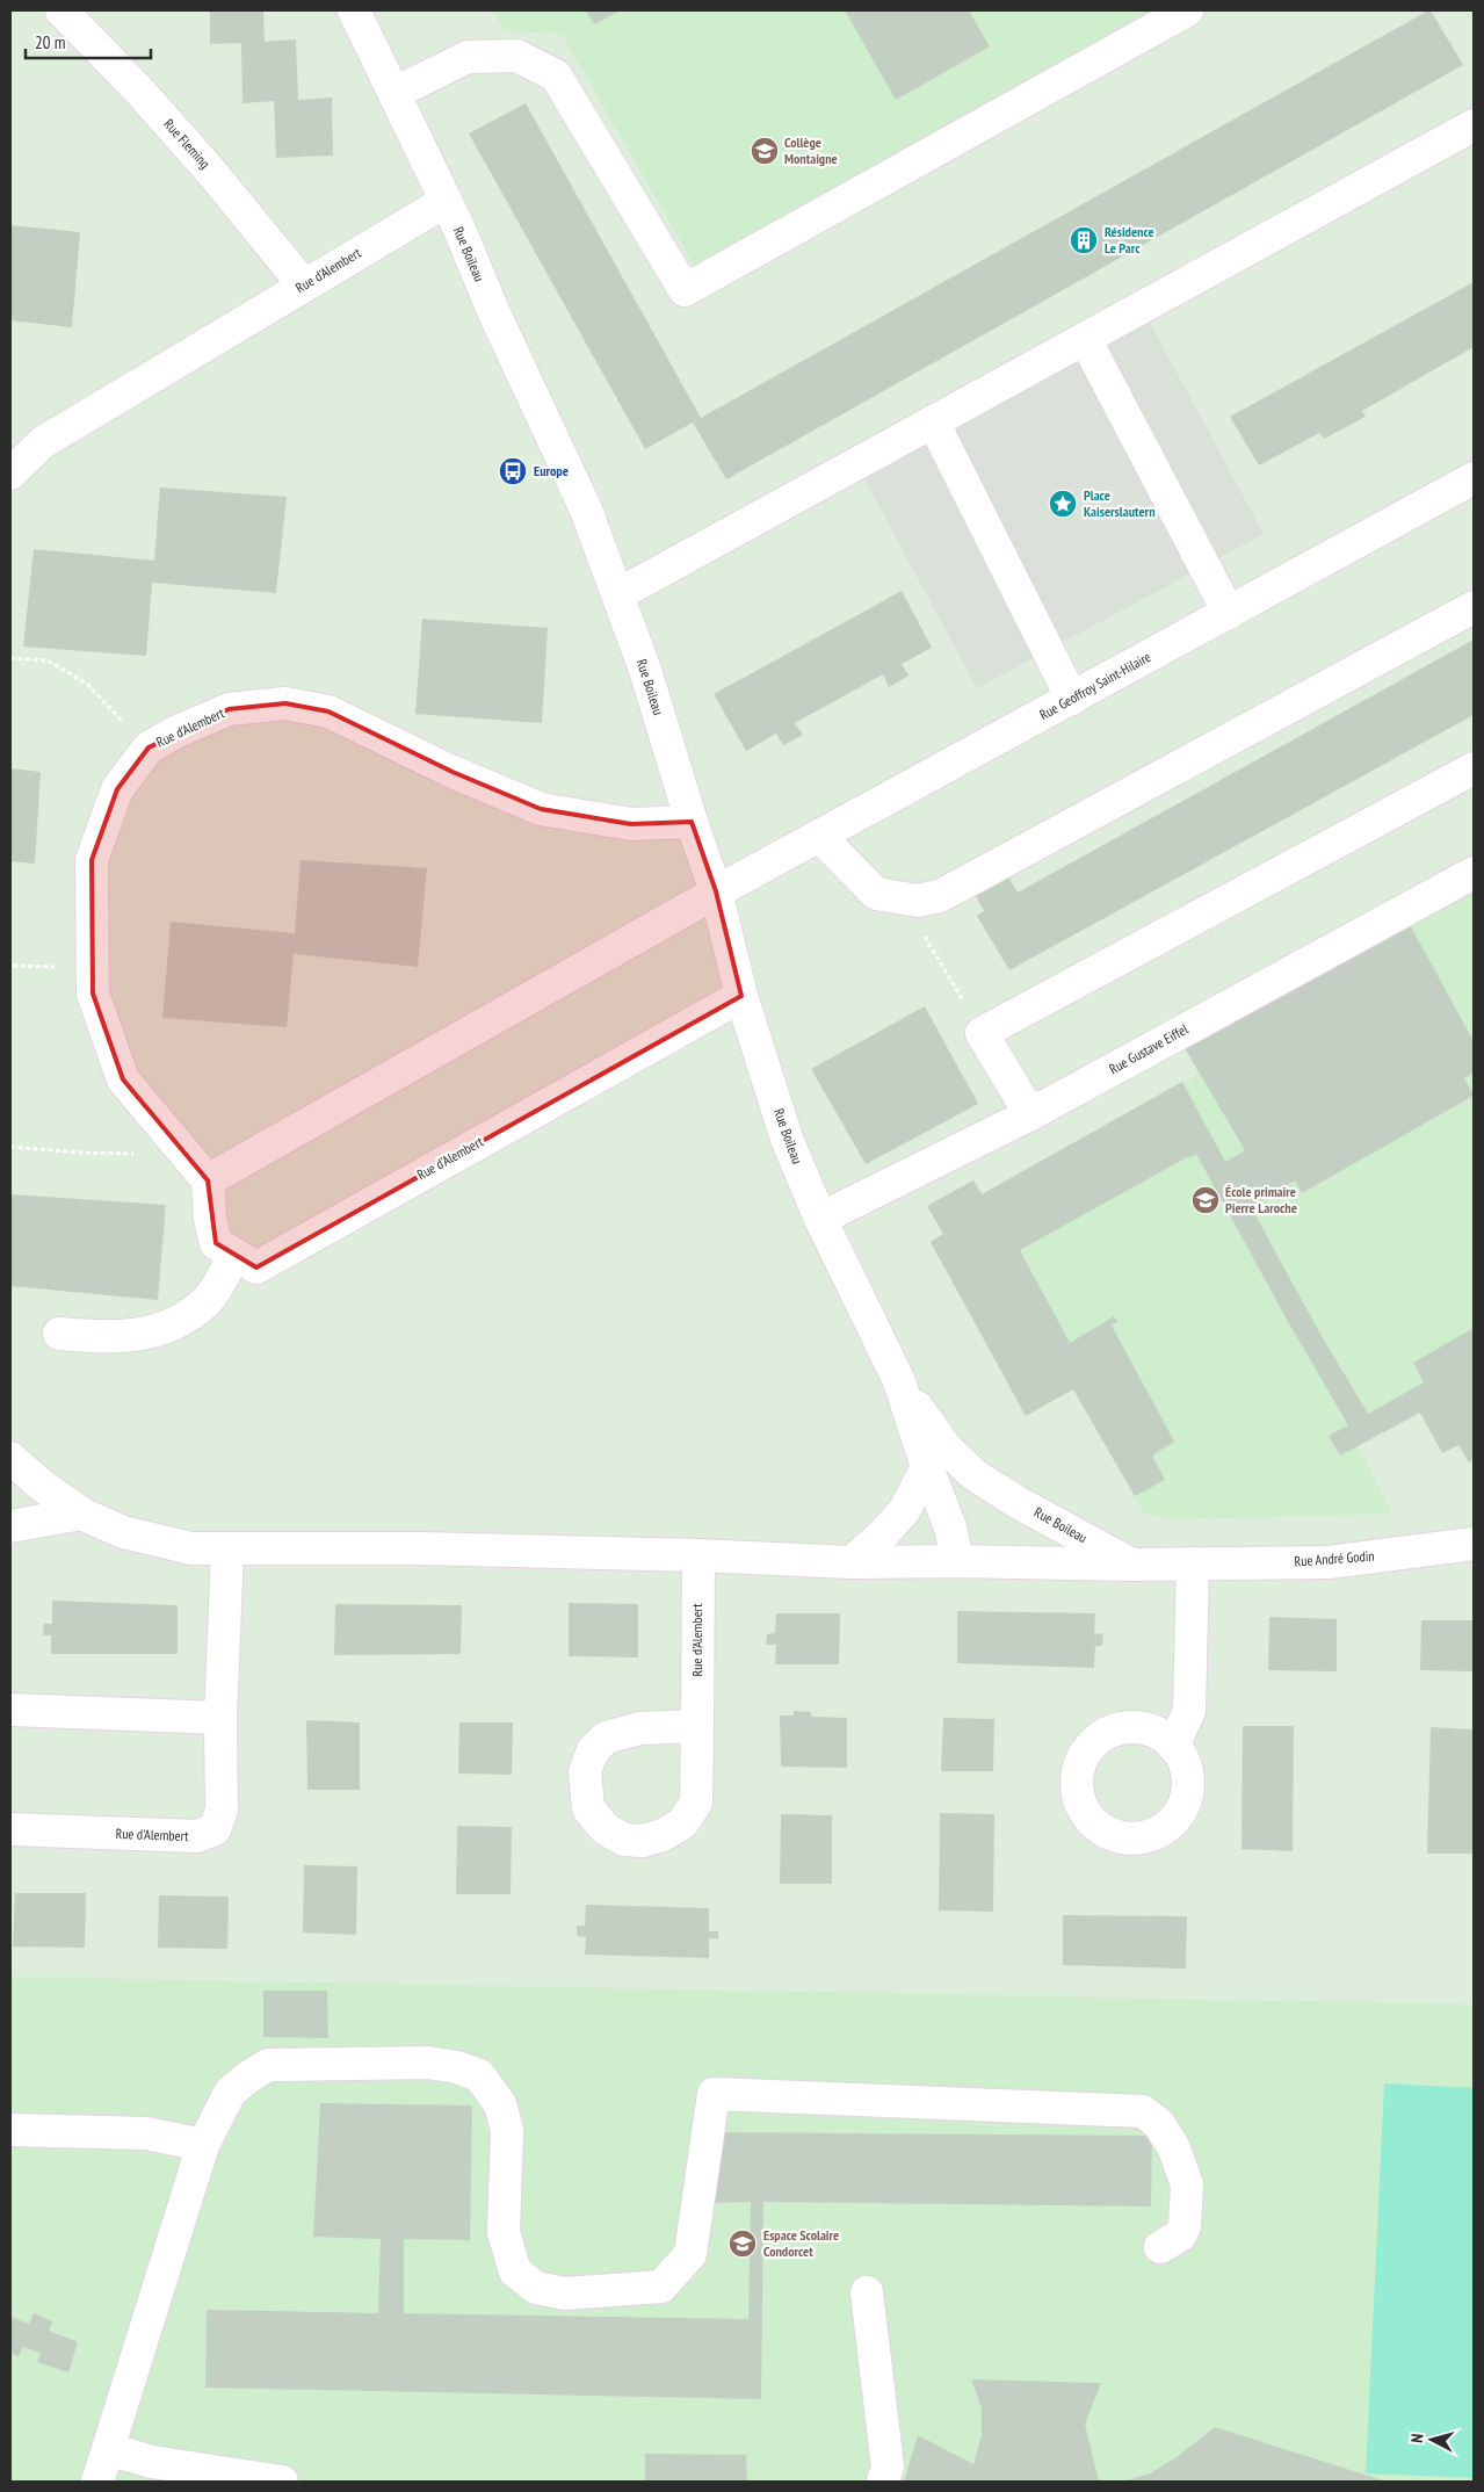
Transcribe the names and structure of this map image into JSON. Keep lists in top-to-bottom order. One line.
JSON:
{"streets":{"street":["Rue Fleming","Rue Boileau","Rue d'Alembert","Rue Geoffroy Saint-Hilaire","Rue Gustave Eiffel","Rue André Godin"]},"crossings":[["Rue Fleming","Rue d'Alembert"],["Rue Boileau","Rue d'Alembert"],["Rue Boileau","Rue Geoffroy Saint-Hilaire"],["Rue Boileau","Rue Gustave Eiffel"],["Rue Boileau","Rue André Godin"]],"places":{"school or university":["Collège Montaigne","École primaire Pierre Laroche","Espace Scolaire Condorcet"],"building":["Résidence Le Parc"],"bus stop":["Europe"],"place":["Place Kaiserslautern"]},"scale_bar":"20 m","north":"left"}
